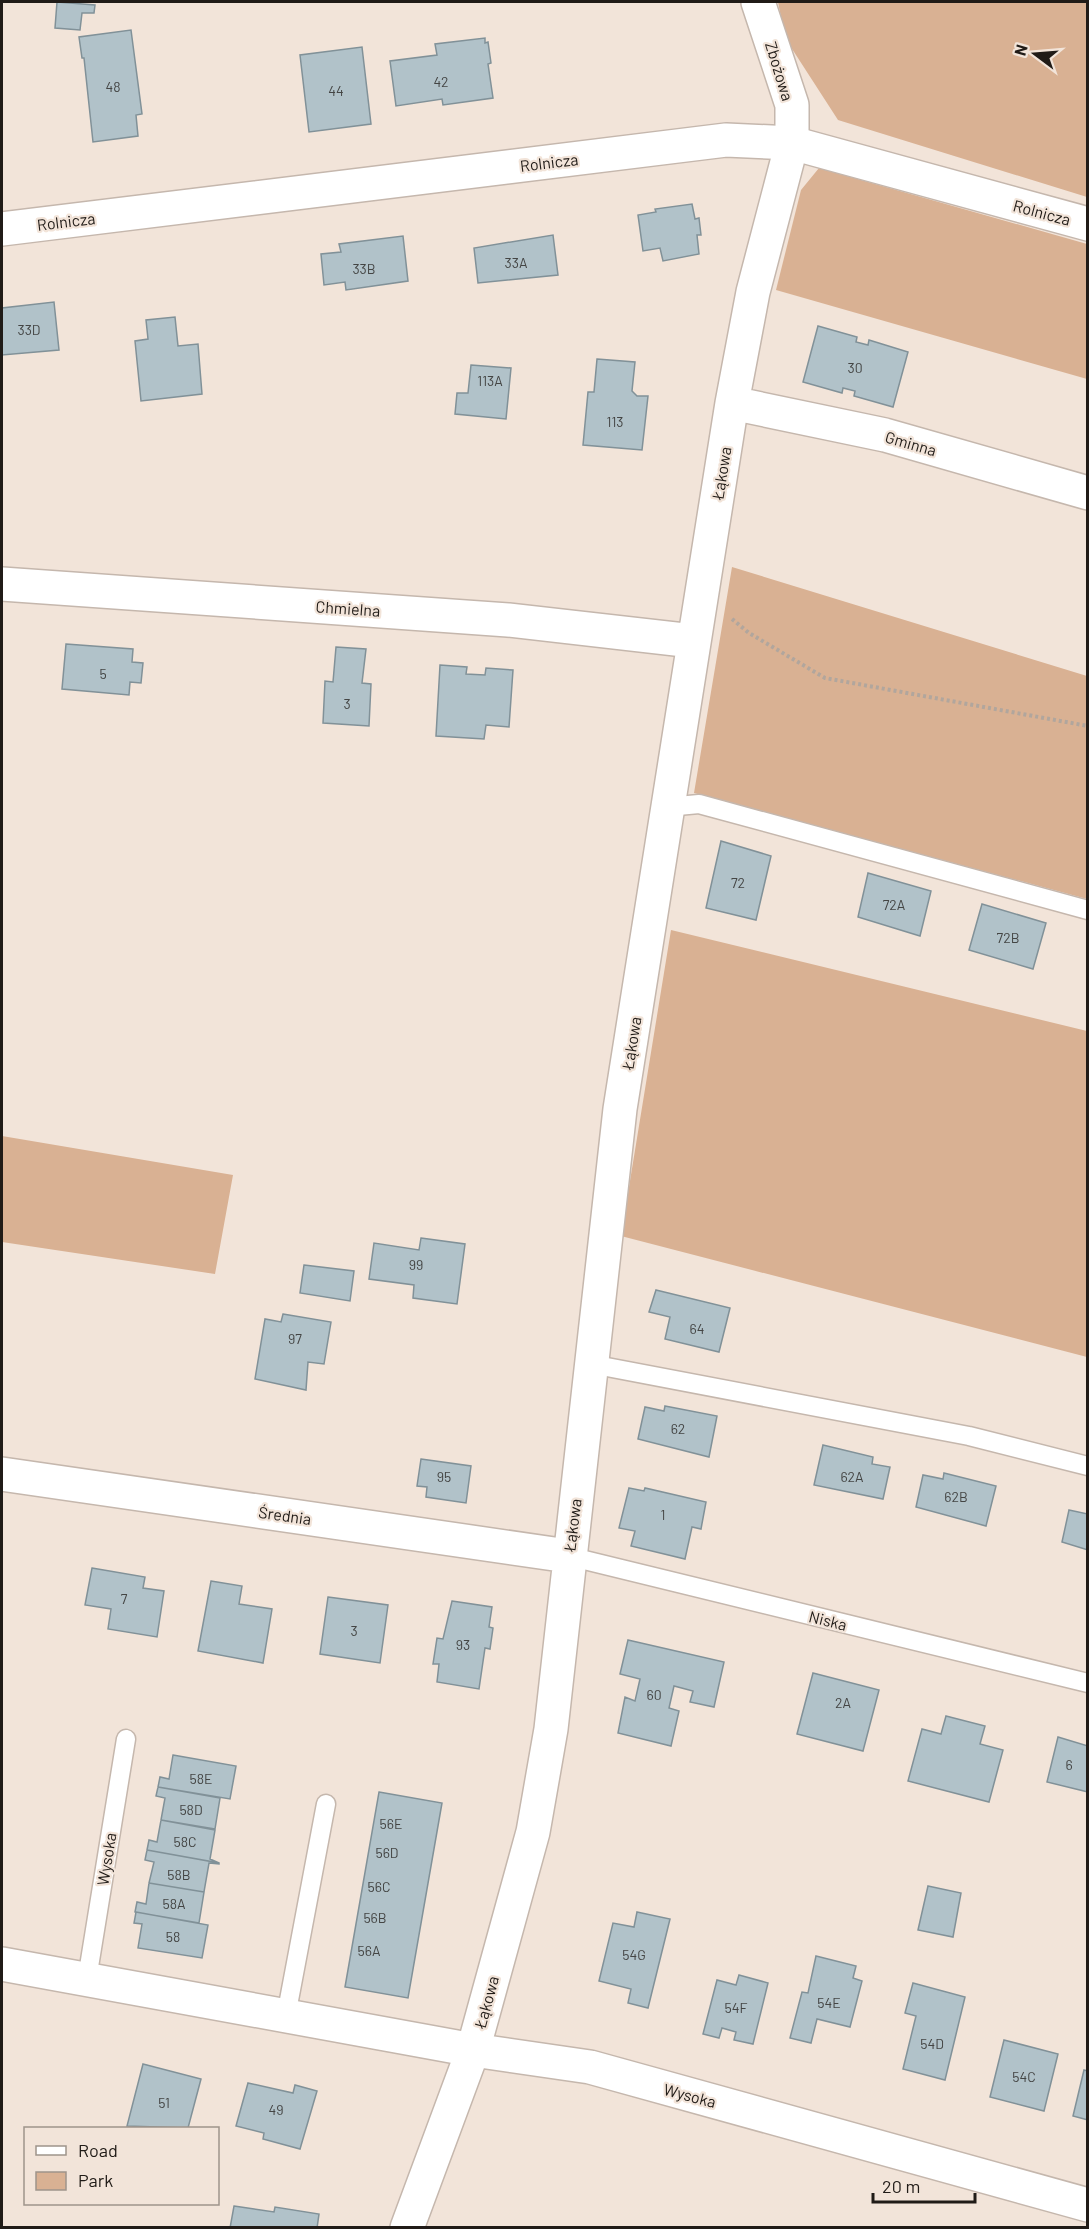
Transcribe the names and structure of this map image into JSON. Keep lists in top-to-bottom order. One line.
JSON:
{"streets":{"street":["Zbożowa","Rolnicza","Gminna","Łąkowa","Chmielna","Średnia","Wysoka"],"lane":["Niska"]},"crossings":[["Zbożowa","Rolnicza"],["Zbożowa","Łąkowa"],["Rolnicza","Łąkowa"],["Gminna","Łąkowa"],["Łąkowa","Chmielna"],["Łąkowa","Średnia"],["Łąkowa","Niska"],["Łąkowa","Wysoka"],["Średnia","Niska"]],"house_numbers":["42","48","44","33A","33B","33D","30","113A","113","5","3","72","72A","72B","99","64","97","62","95","62A","62B","1","7","3","93","60","2A","6","58E","58D","56E","58C","56D","58B","56C","58A","56B","58","56A","54G","54E","54F","54D","54C","51","49"],"legend":["Road","Park"],"scale_bar":"20 m","north":"left"}
